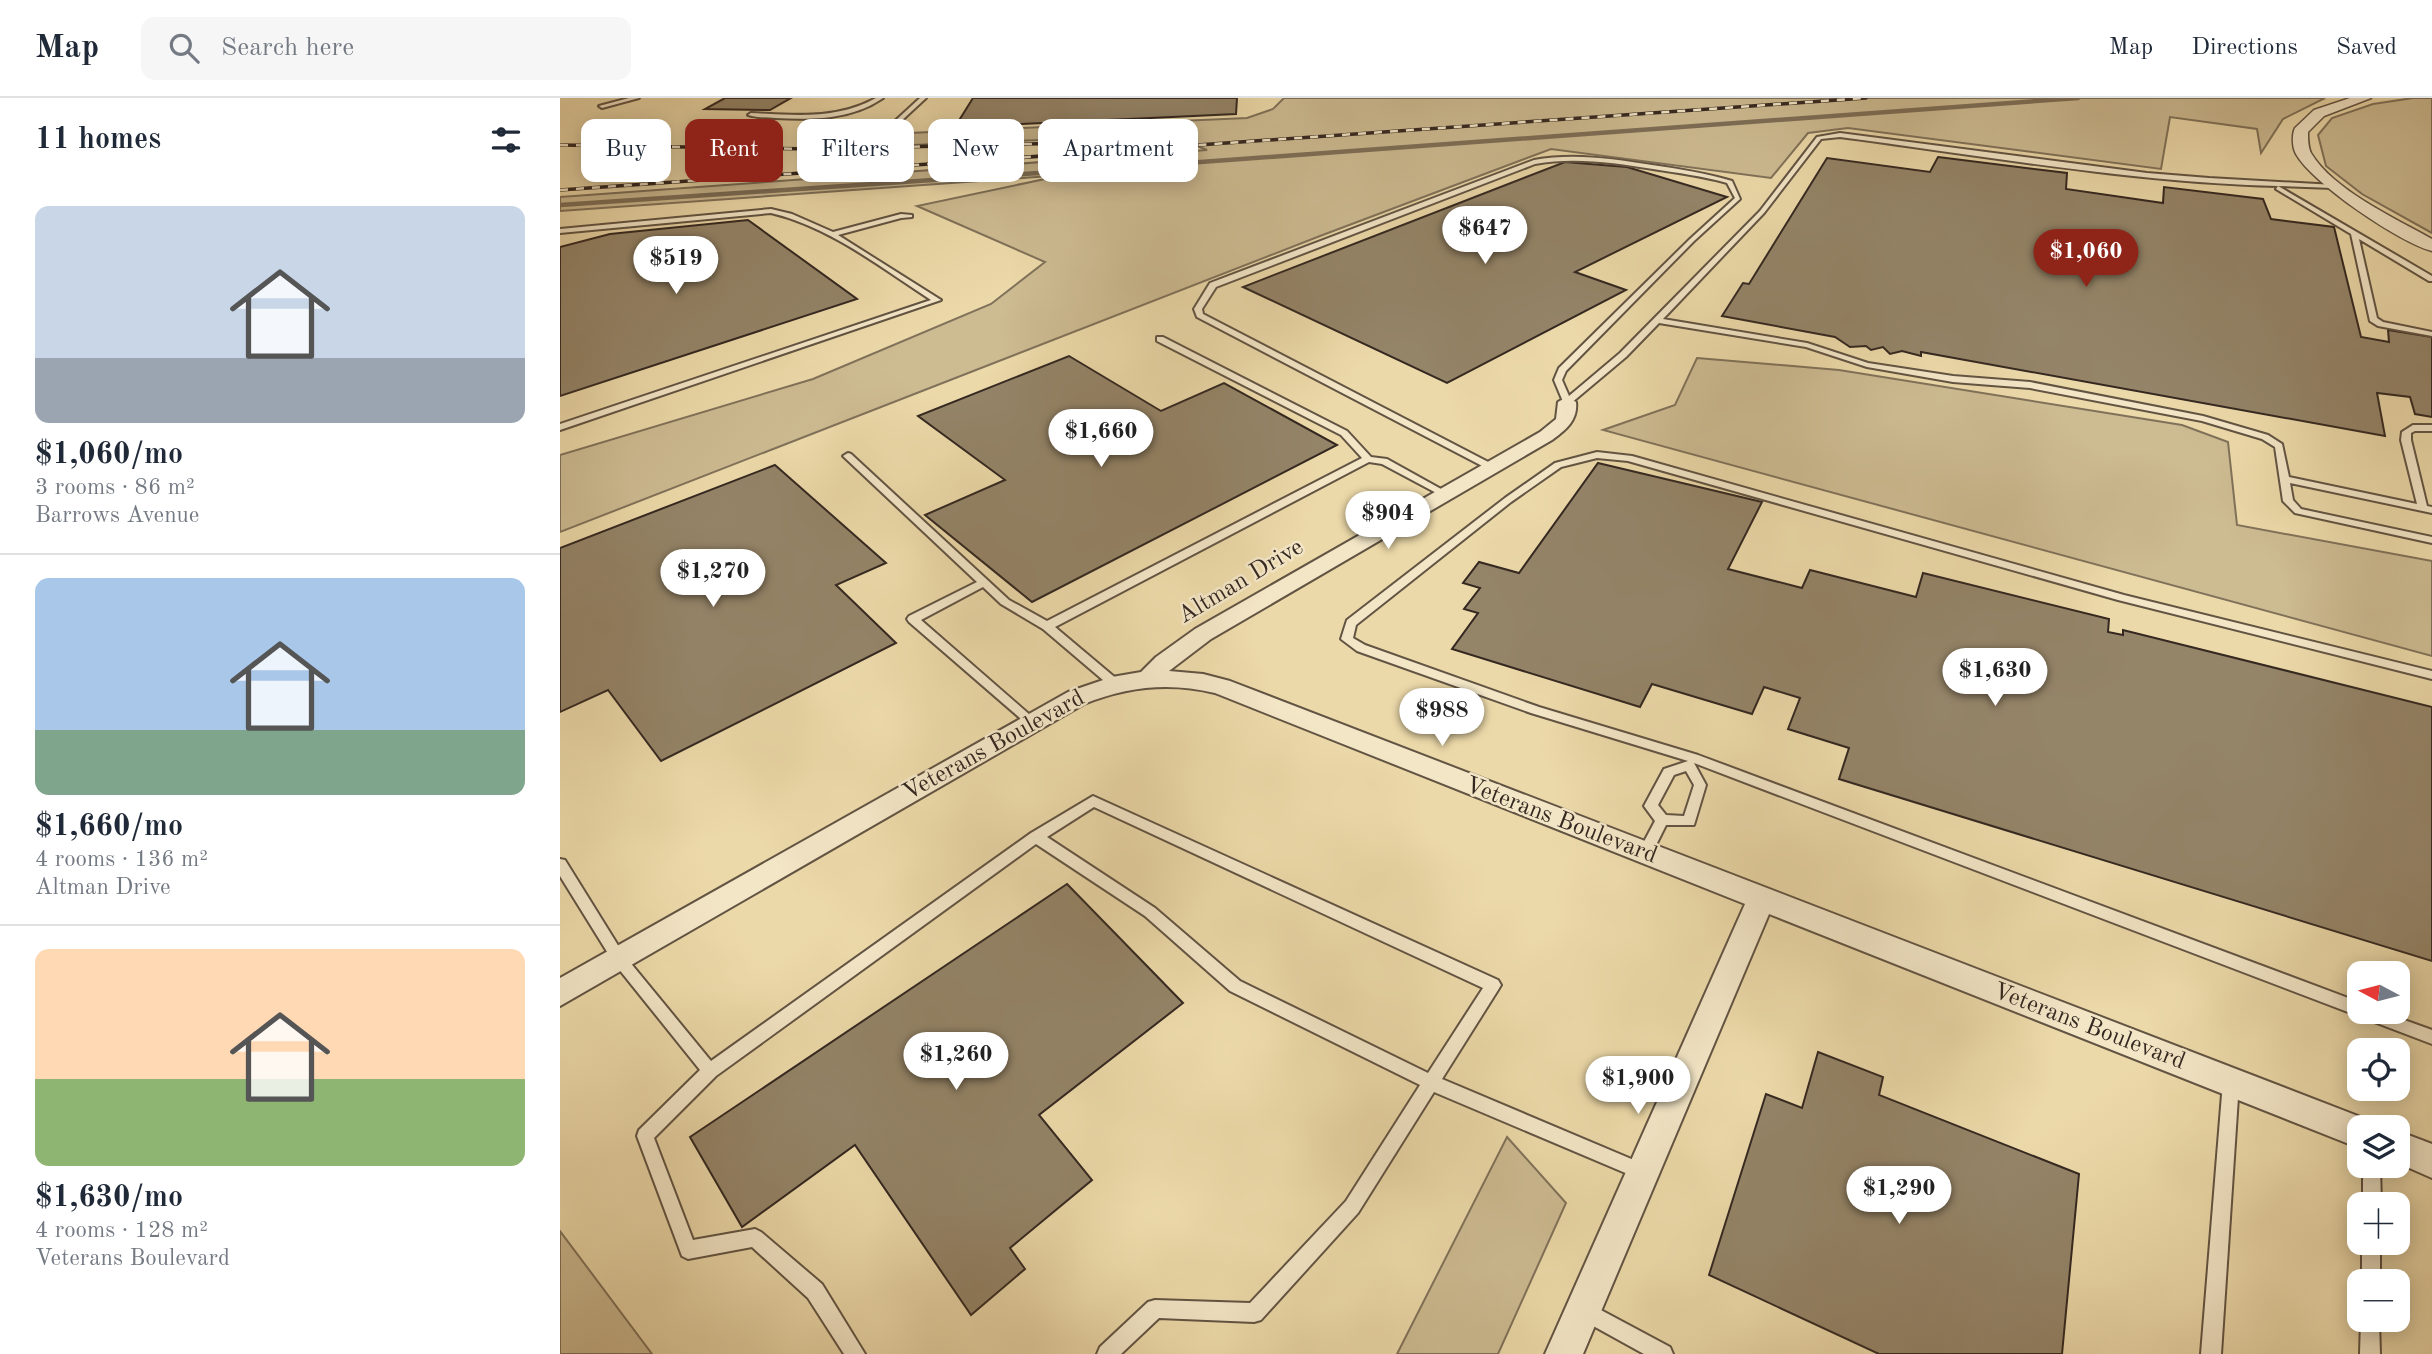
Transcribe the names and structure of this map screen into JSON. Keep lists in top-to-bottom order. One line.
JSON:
{"streets":{"street":["Altman Drive","Veterans Boulevard"]},"crossings":[["Altman Drive","Veterans Boulevard"]],"north":"left","page":{"header":"Map","search":"Search here","nav":["Map","Directions","Saved"],"heading":"11 homes","chip":["Buy","Rent","Filters","New","Apartment"],"list":[{"name":"$1,060/mo","note":"3 rooms · 86 m² · Barrows Avenue"},{"name":"$1,660/mo","note":"4 rooms · 136 m² · Altman Drive"},{"name":"$1,630/mo","note":"4 rooms · 128 m² · Veterans Boulevard"}],"price":["$647","$1,060","$519","$1,660","$904","$1,270","$1,630","$988","$1,260","$1,900","$1,290"],"map_buttons":["+","−"]}}
